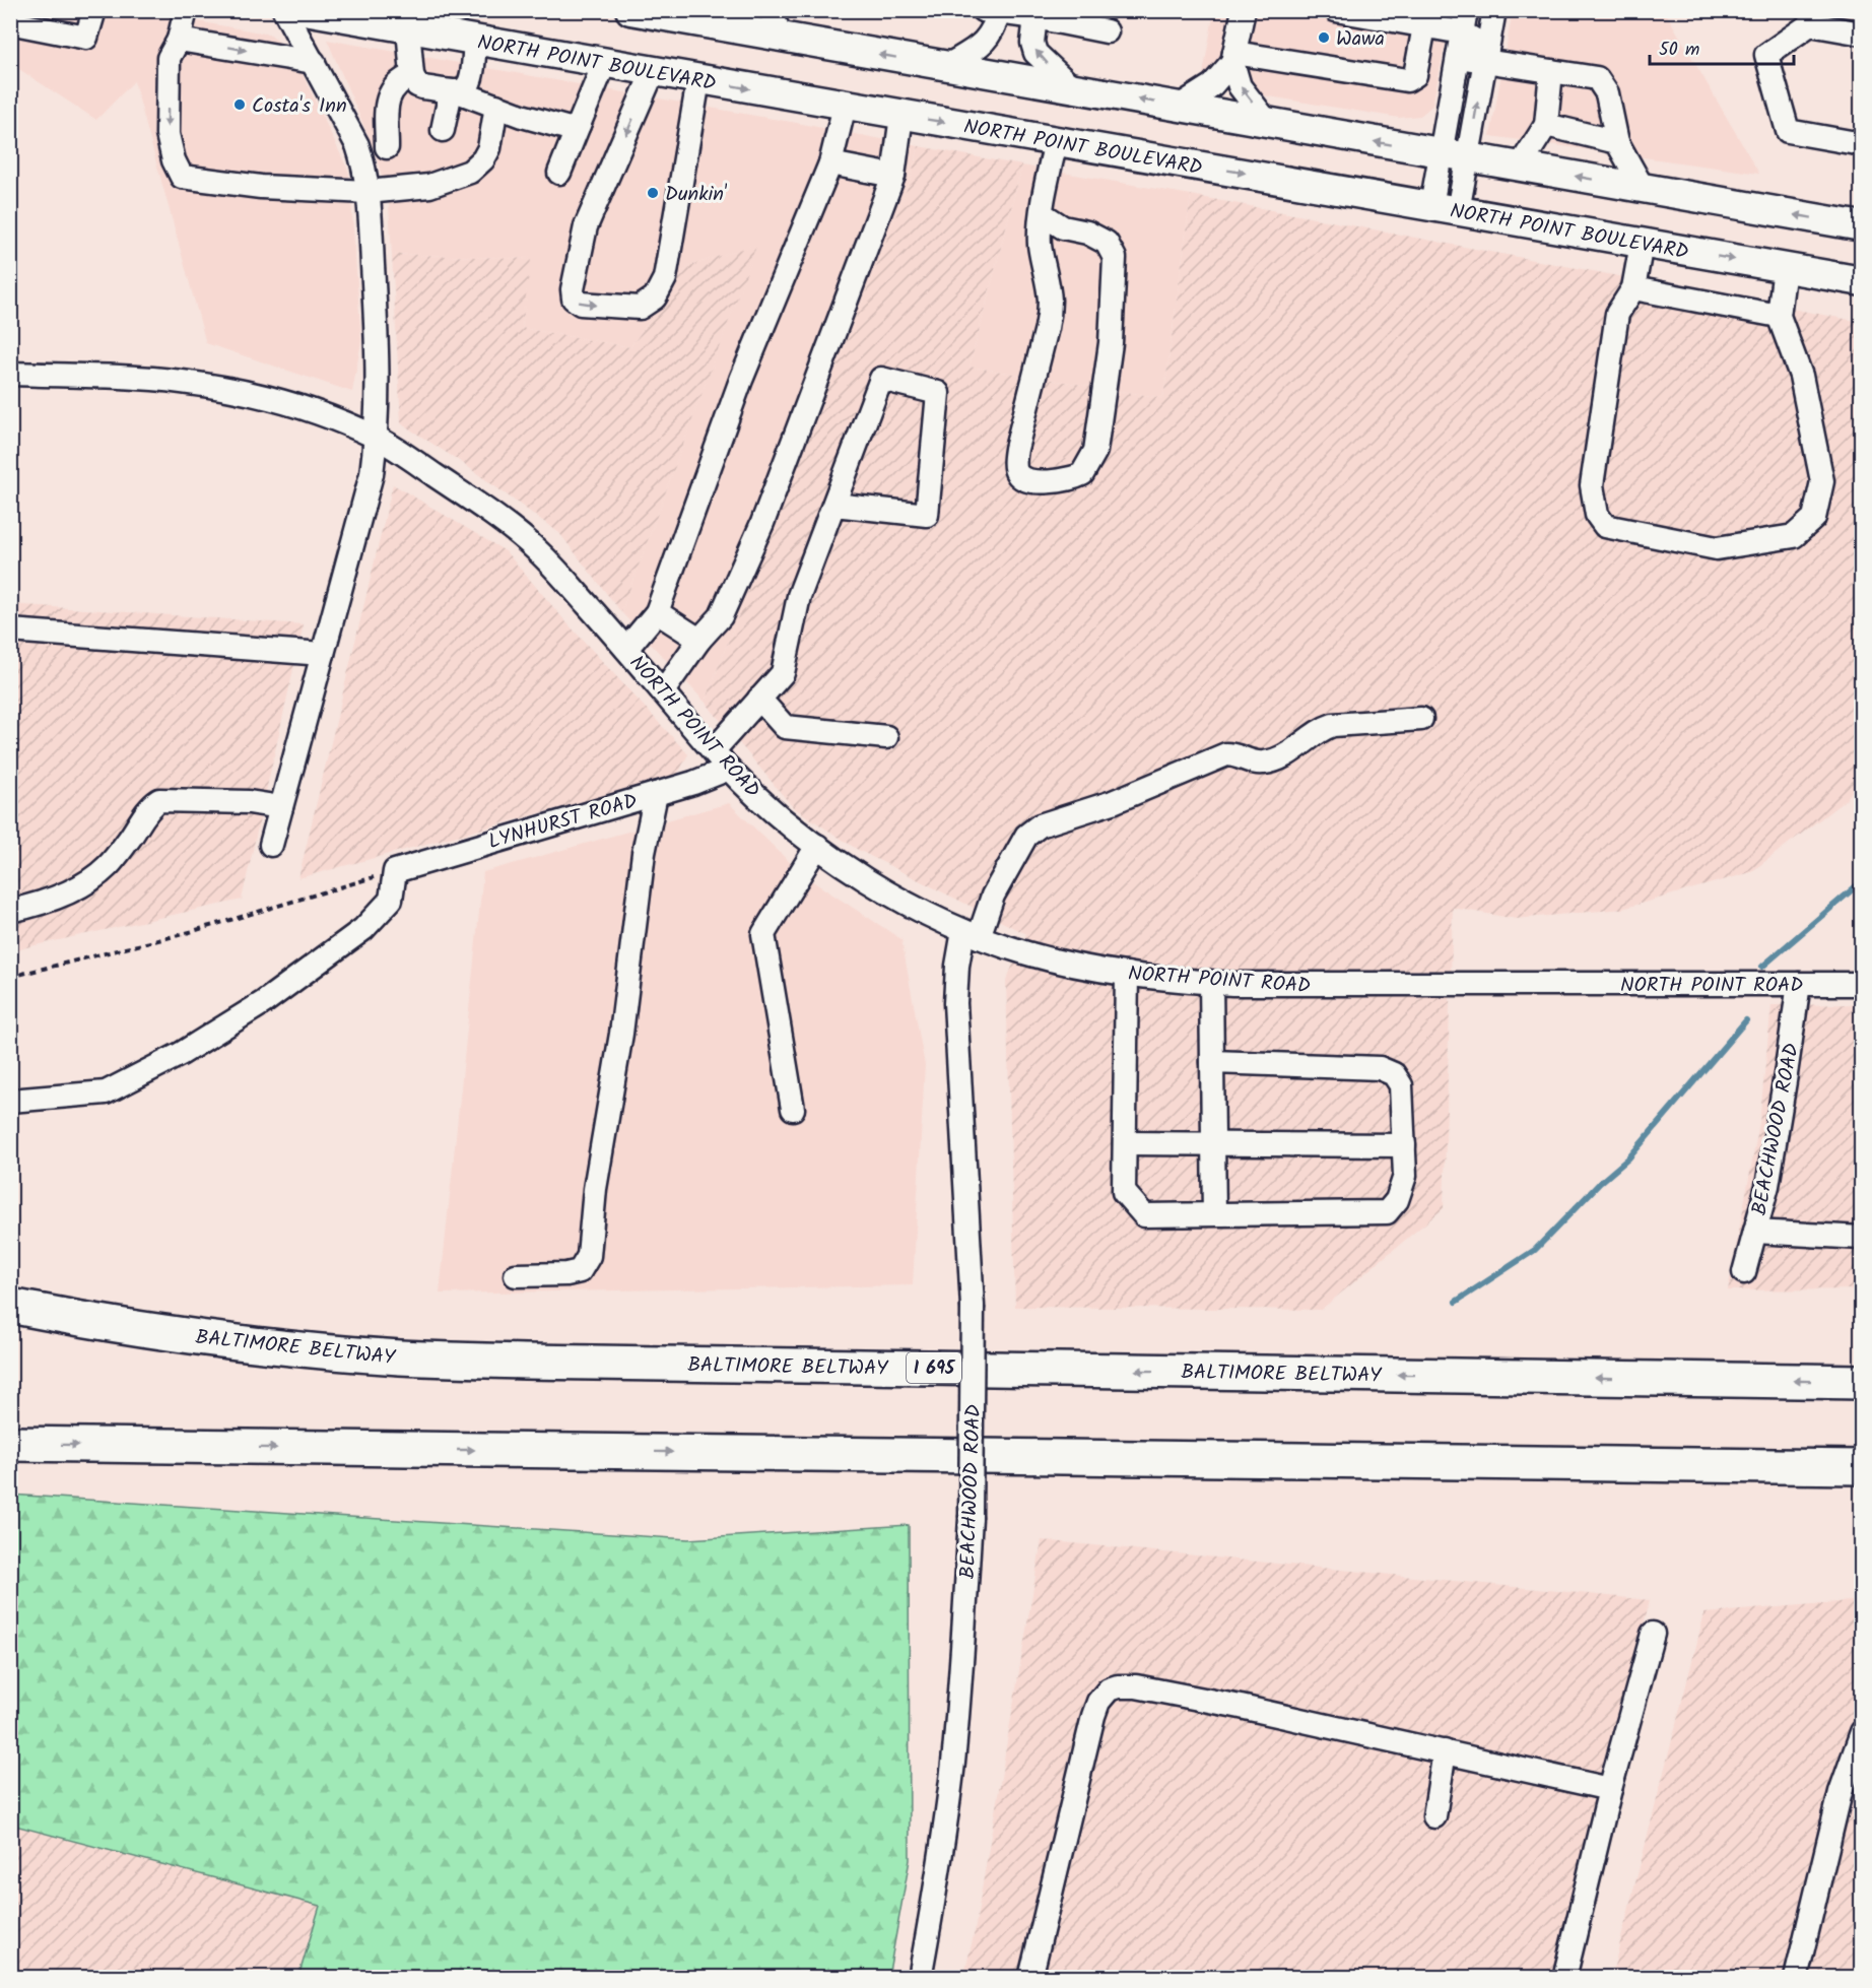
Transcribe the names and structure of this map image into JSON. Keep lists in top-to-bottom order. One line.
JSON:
{"streets":{"highway":["BALTIMORE BELTWAY","I 695"],"main road":["NORTH POINT BOULEVARD"],"street":["NORTH POINT ROAD","LYNHURST ROAD","BEACHWOOD ROAD"]},"crossings":[["NORTH POINT ROAD","LYNHURST ROAD"],["NORTH POINT ROAD","BEACHWOOD ROAD"]],"places":["Wawa","Costa's Inn","Dunkin'"],"scale_bar":"50 m"}
